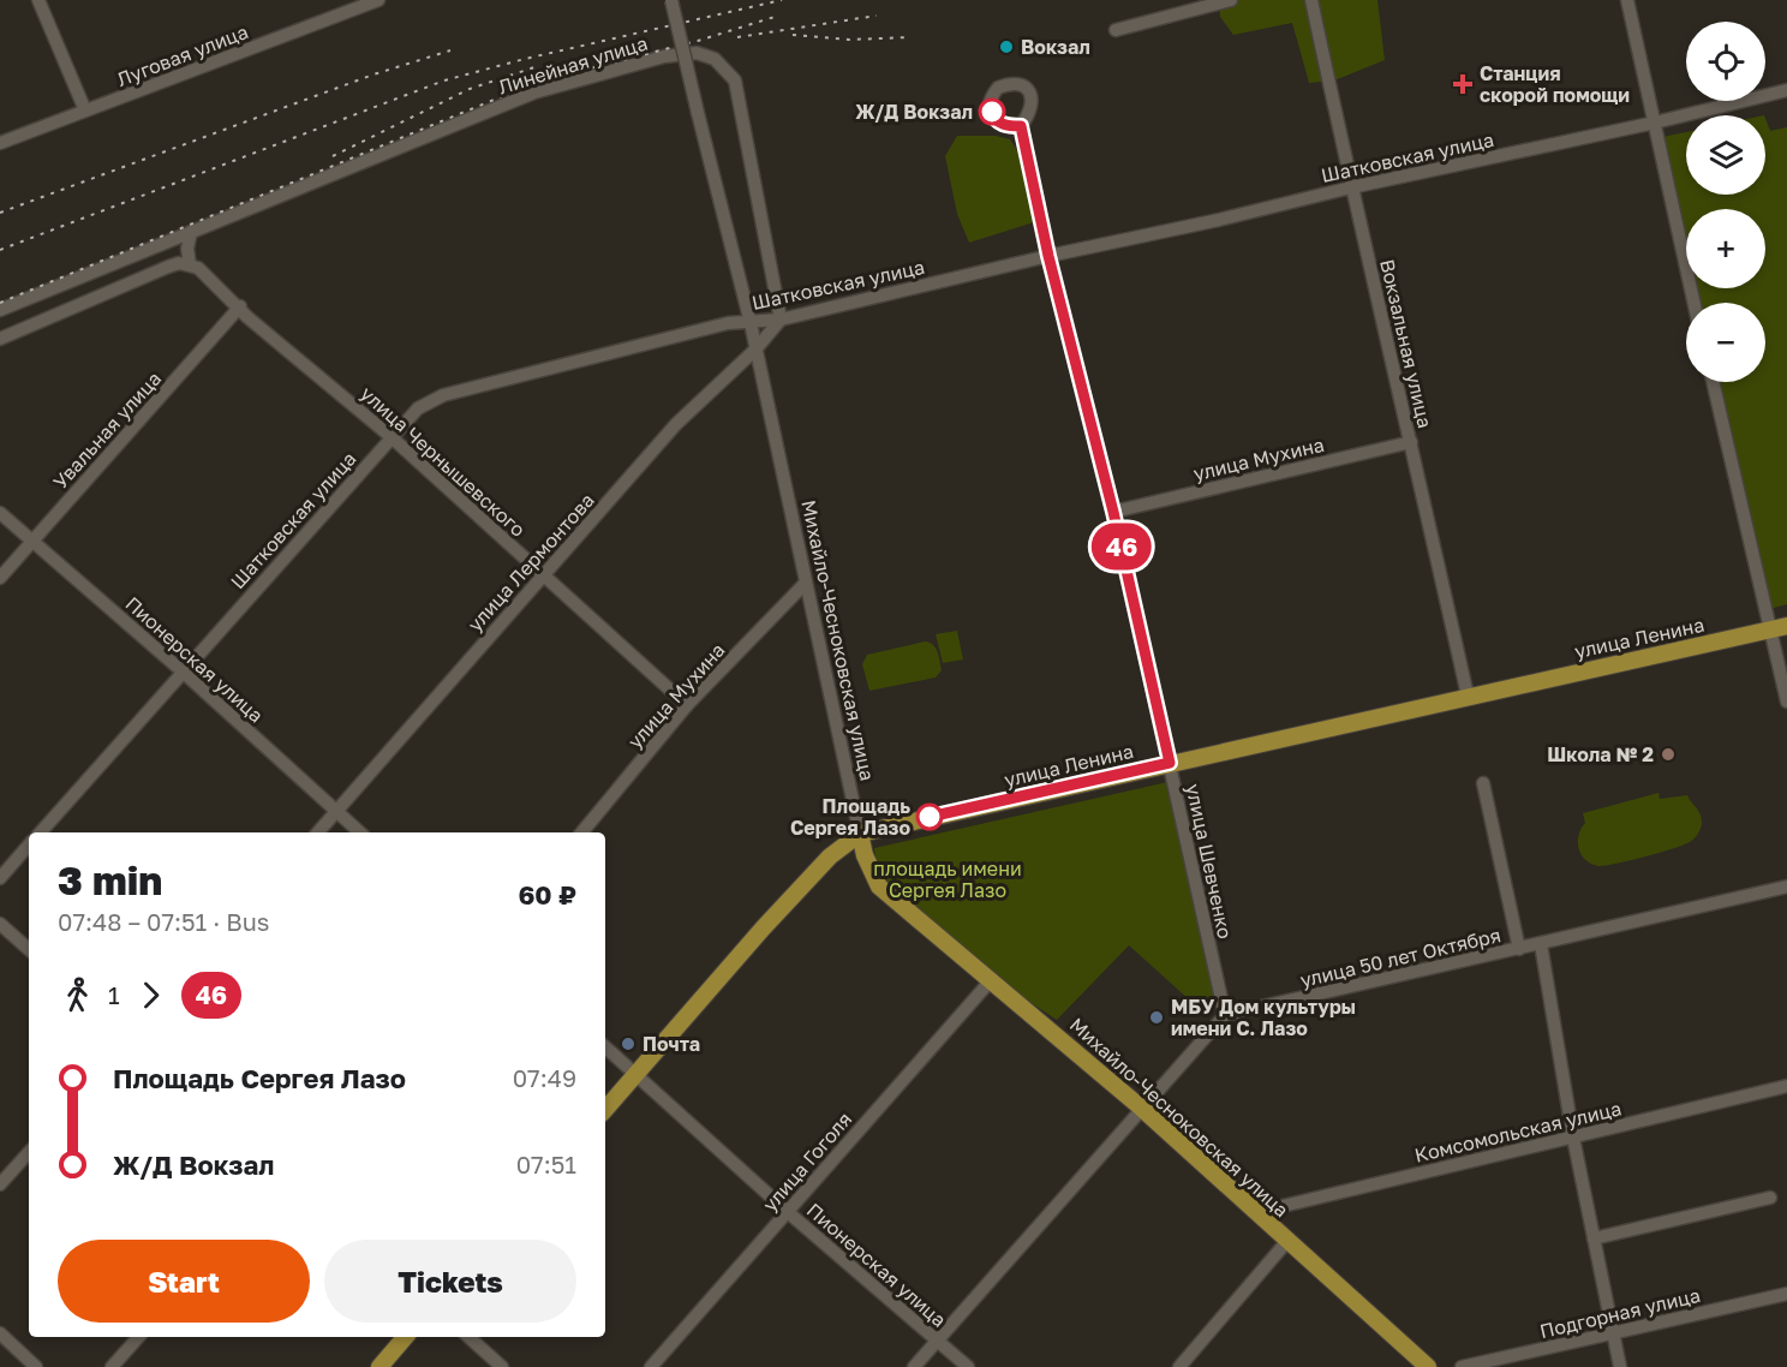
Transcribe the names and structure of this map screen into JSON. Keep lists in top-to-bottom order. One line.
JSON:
{"streets":{"main road":["улица Ленина","Михайло-Чесноковская улица"],"street":["Луговая улица","Линейная улица","Шатковская улица","Вокзальная улица","Увальная улица","улица Мухина","улица Чернышевского","улица Лермонтова","Пионерская улица","улица Шевченко","улица 50 лет Октября","Комсомольская улица","улица Гоголя","Подгорная улица"]},"crossings":[["Линейная улица","Шатковская улица"],["Линейная улица","улица Чернышевского"],["Линейная улица","улица Лермонтова"],["Шатковская улица","Вокзальная улица"],["Шатковская улица","улица Чернышевского"],["Шатковская улица","улица Лермонтова"],["Шатковская улица","Михайло-Чесноковская улица"],["Шатковская улица","Пионерская улица"],["Шатковская улица","улица Шевченко"],["Вокзальная улица","улица Мухина"],["Вокзальная улица","улица Ленина"],["Увальная улица","улица Чернышевского"],["Увальная улица","Пионерская улица"],["улица Мухина","улица Чернышевского"],["улица Мухина","Михайло-Чесноковская улица"],["улица Мухина","улица Шевченко"],["улица Чернышевского","улица Лермонтова"],["улица Лермонтова","Михайло-Чесноковская улица"],["улица Лермонтова","Пионерская улица"],["улица Ленина","Михайло-Чесноковская улица"],["улица Ленина","Пионерская улица"],["улица Ленина","улица Шевченко"],["Михайло-Чесноковская улица","Комсомольская улица"],["Михайло-Чесноковская улица","улица Гоголя"],["Пионерская улица","улица Гоголя"],["улица Шевченко","улица 50 лет Октября"]],"parks":["площадь имени Сергея Лазо"],"places":{"other":["Вокзал","Ж/Д Вокзал","Школа № 2","Площадь Сергея Лазо","МБУ Дом культуры имени С. Лазо","Почта"],"health":["Станция скорой помощи"]},"lines":["bus line 46"],"page":{"on_map":"46","map_buttons":["+","−"],"heading":["3 min","07:48 – 07:51 · Bus","60 ₽"],"legs":["1","46"],"list":[{"name":"Площадь Сергея Лазо","value":"07:49"},{"name":"Ж/Д Вокзал","value":"07:51"}],"buttons":["Start","Tickets"]}}
